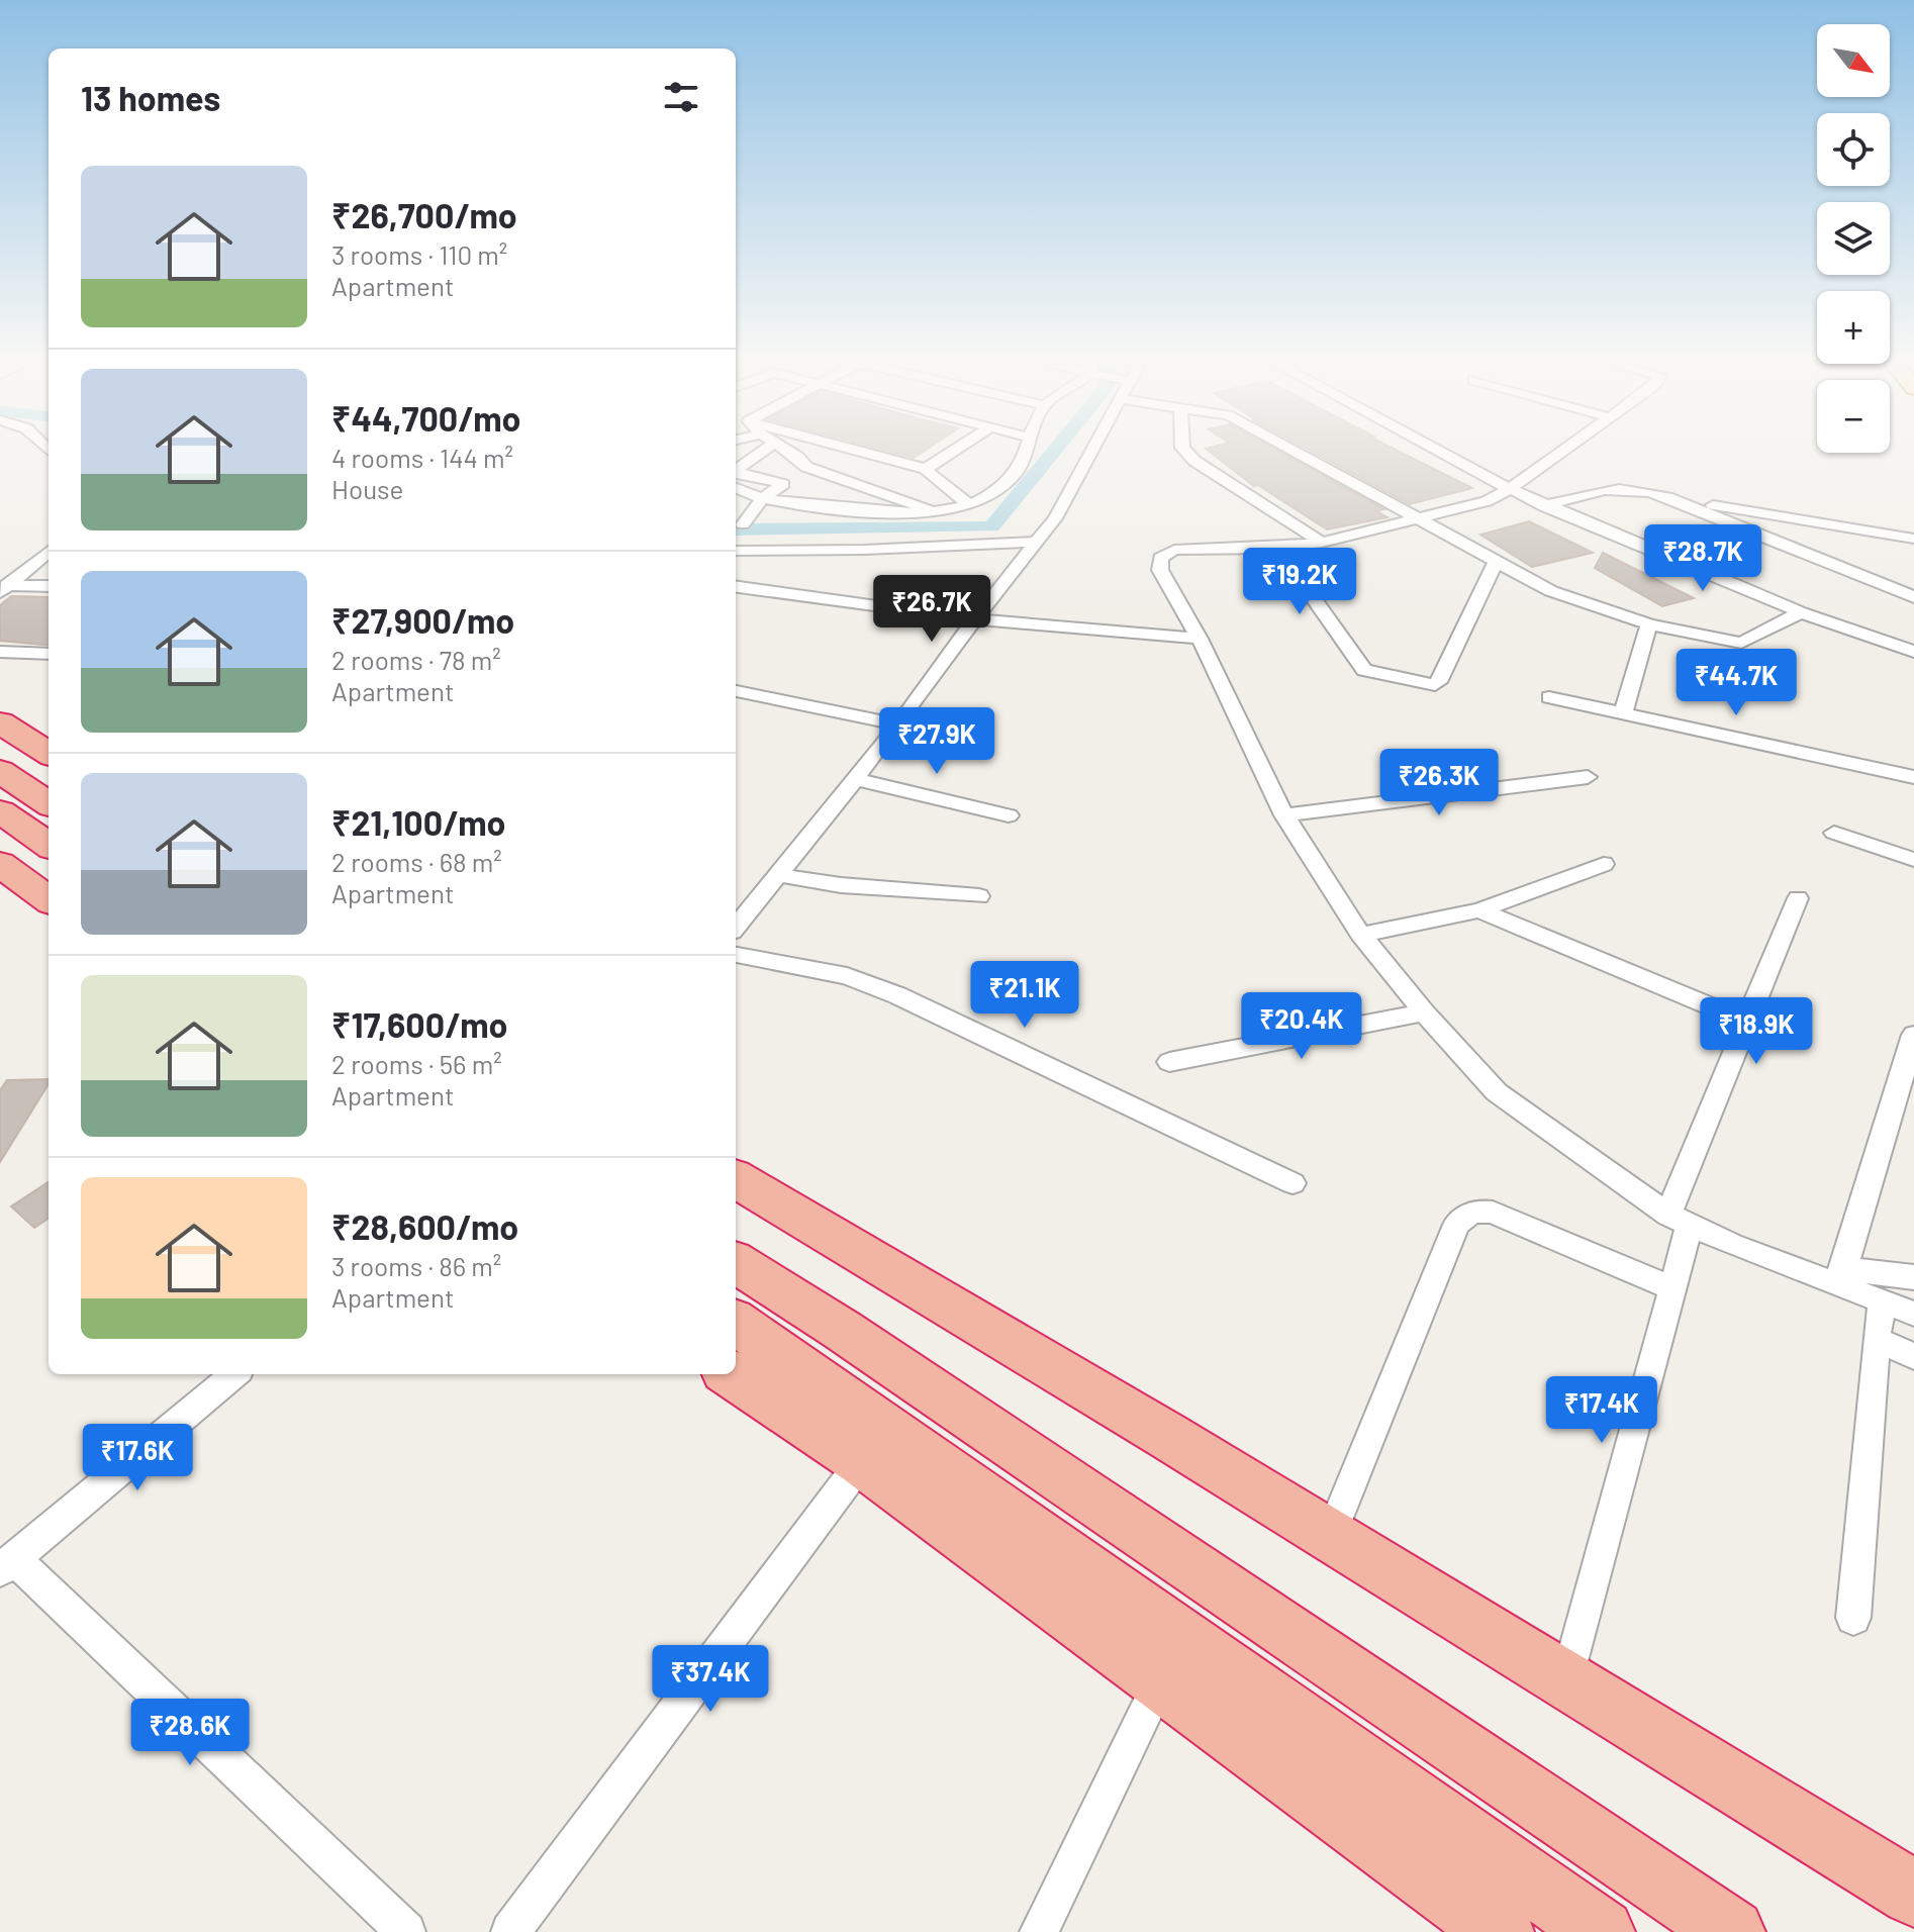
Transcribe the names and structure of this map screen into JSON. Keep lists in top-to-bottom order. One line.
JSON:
{"north":"bottom right","page":{"map_buttons":["+","−"],"heading":"13 homes","list":[{"name":"₹26,700/mo","note":"3 rooms · 110 m² · Apartment"},{"name":"₹44,700/mo","note":"4 rooms · 144 m² · House"},{"name":"₹27,900/mo","note":"2 rooms · 78 m² · Apartment"},{"name":"₹21,100/mo","note":"2 rooms · 68 m² · Apartment"},{"name":"₹17,600/mo","note":"2 rooms · 56 m² · Apartment"},{"name":"₹28,600/mo","note":"3 rooms · 86 m² · Apartment"}],"price":["₹28.7K","₹19.2K","₹26.7K","₹44.7K","₹27.9K","₹26.3K","₹21.1K","₹20.4K","₹18.9K","₹17.4K","₹17.6K","₹37.4K","₹28.6K"]}}
